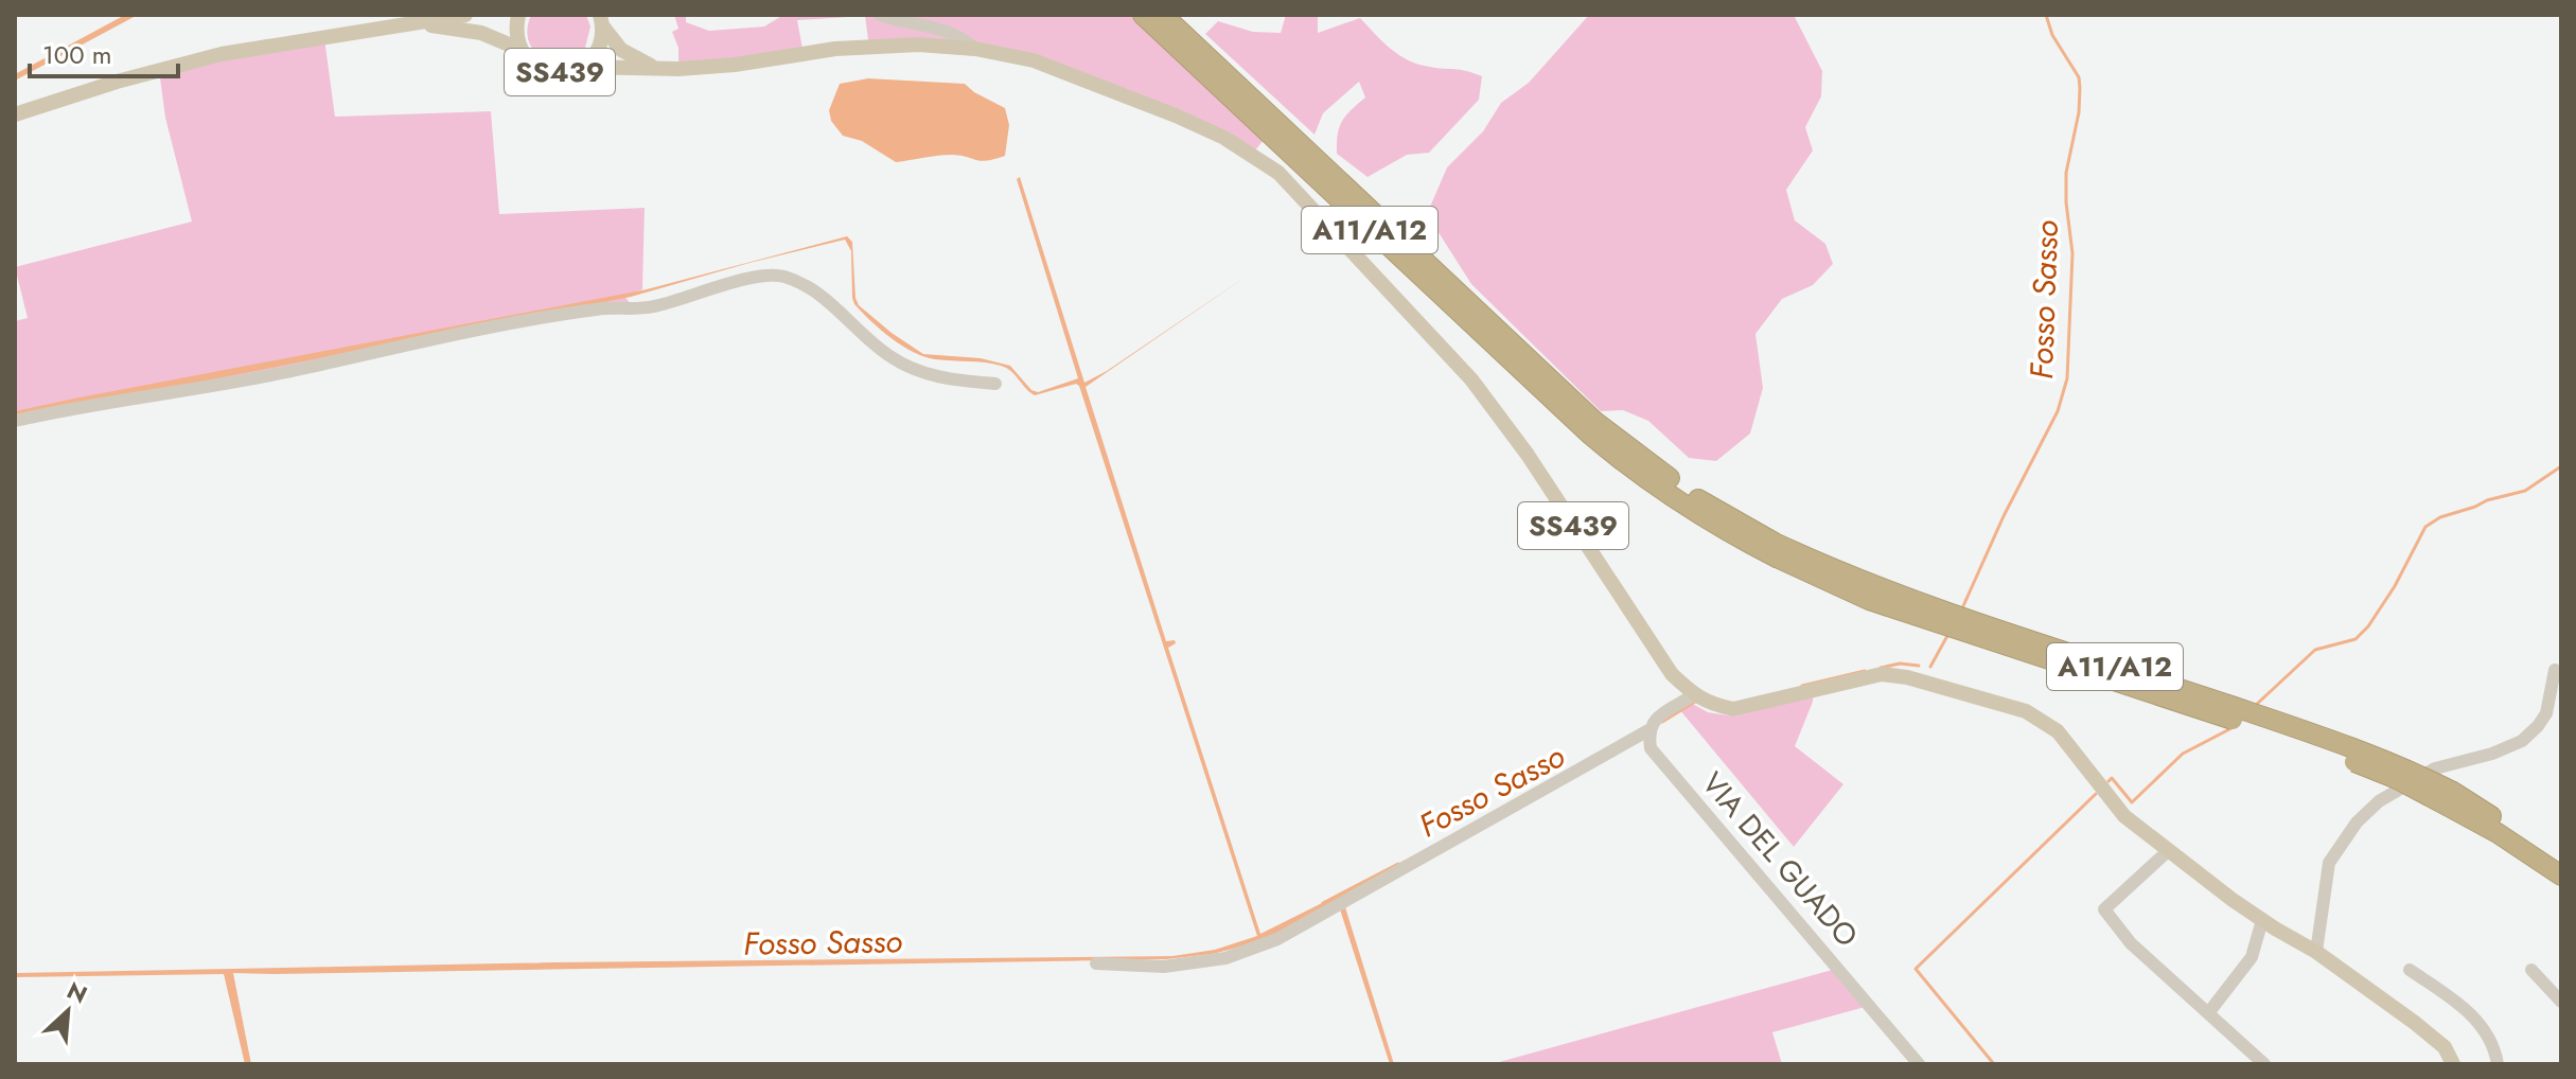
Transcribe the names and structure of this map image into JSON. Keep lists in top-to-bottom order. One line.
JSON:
{"streets":{"highway":["A11/A12"],"main road":["SS439"],"street":["VIA DEL GUADO"]},"water":["Fosso Sasso"],"scale_bar":"100 m","north":"top right"}
